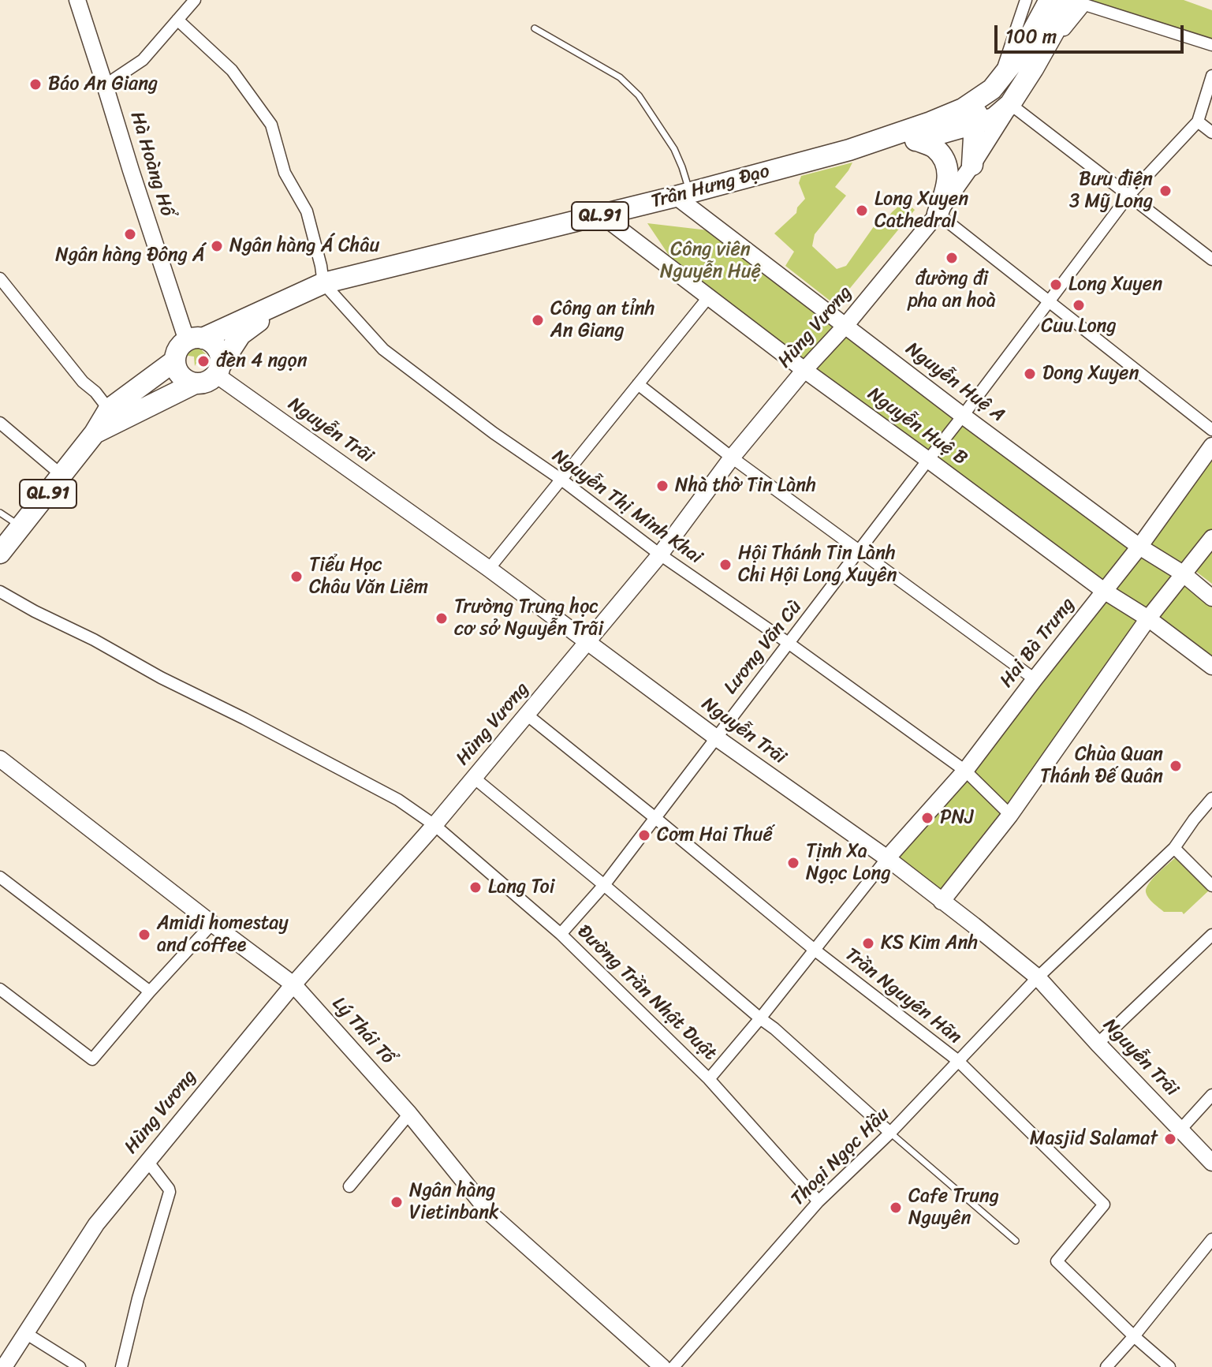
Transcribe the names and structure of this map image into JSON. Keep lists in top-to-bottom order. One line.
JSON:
{"streets":{"highway":["Trần Hưng Đạo","QL.91"],"street":["Hà Hoàng Hổ","Hùng Vương","Nguyễn Huệ A","Nguyễn Huệ B","Nguyễn Trãi","Nguyễn Thị Minh Khai","Hai Bà Trưng","Lương Vãn Cù","Đường Trần Nhật Duật","Trần Nguyên Hãn","Lý Thái Tổ","Thoại Ngọc Hầu"]},"crossings":[["Hà Hoàng Hổ","Trần Hưng Đạo"],["Hà Hoàng Hổ","QL.91"],["Hà Hoàng Hổ","Nguyễn Trãi"],["Trần Hưng Đạo","QL.91"],["Trần Hưng Đạo","Nguyễn Huệ A"],["Trần Hưng Đạo","Nguyễn Huệ B"],["Trần Hưng Đạo","Nguyễn Trãi"],["Trần Hưng Đạo","Nguyễn Thị Minh Khai"],["QL.91","Hùng Vương"],["QL.91","Nguyễn Trãi"],["Hùng Vương","Nguyễn Huệ A"],["Hùng Vương","Nguyễn Huệ B"],["Hùng Vương","Nguyễn Trãi"],["Hùng Vương","Nguyễn Thị Minh Khai"],["Hùng Vương","Đường Trần Nhật Duật"],["Hùng Vương","Trần Nguyên Hãn"],["Hùng Vương","Lý Thái Tổ"],["Nguyễn Huệ A","Hai Bà Trưng"],["Nguyễn Huệ A","Lương Vãn Cù"],["Nguyễn Huệ B","Hai Bà Trưng"],["Nguyễn Huệ B","Lương Vãn Cù"],["Nguyễn Trãi","Hai Bà Trưng"],["Nguyễn Trãi","Lương Vãn Cù"],["Nguyễn Trãi","Thoại Ngọc Hầu"],["Nguyễn Thị Minh Khai","Hai Bà Trưng"],["Nguyễn Thị Minh Khai","Lương Vãn Cù"],["Lương Vãn Cù","Đường Trần Nhật Duật"],["Lương Vãn Cù","Trần Nguyên Hãn"],["Đường Trần Nhật Duật","Thoại Ngọc Hầu"],["Trần Nguyên Hãn","Thoại Ngọc Hầu"]],"parks":["Công viên Nguyễn Huệ"],"places":["Báo An Giang","Bưu điện 3 Mỹ Long","Long Xuyen Cathedral","Ngân hàng Đông Á","Ngân hàng Á Châu","đường đi pha an hoà","Long Xuyen","Cuu Long","Công an tỉnh An Giang","đèn 4 ngọn","Dong Xuyen","Nhà thờ Tin Lành","Hội Thánh Tin Lành Chi Hội Long Xuyên","Tiểu Học Châu Văn Liêm","Trường Trung học cơ sở Nguyễn Trãi","Chùa Quan Thánh Đế Quân","PNJ","Cơm Hai Thuế","Tịnh Xa Ngọc Long","Lang Toi","Amidi homestay and coffee","KS Kim Anh","Masjid Salamat","Ngân hàng Vietinbank","Cafe Trung Nguyên"],"scale_bar":"100 m"}
